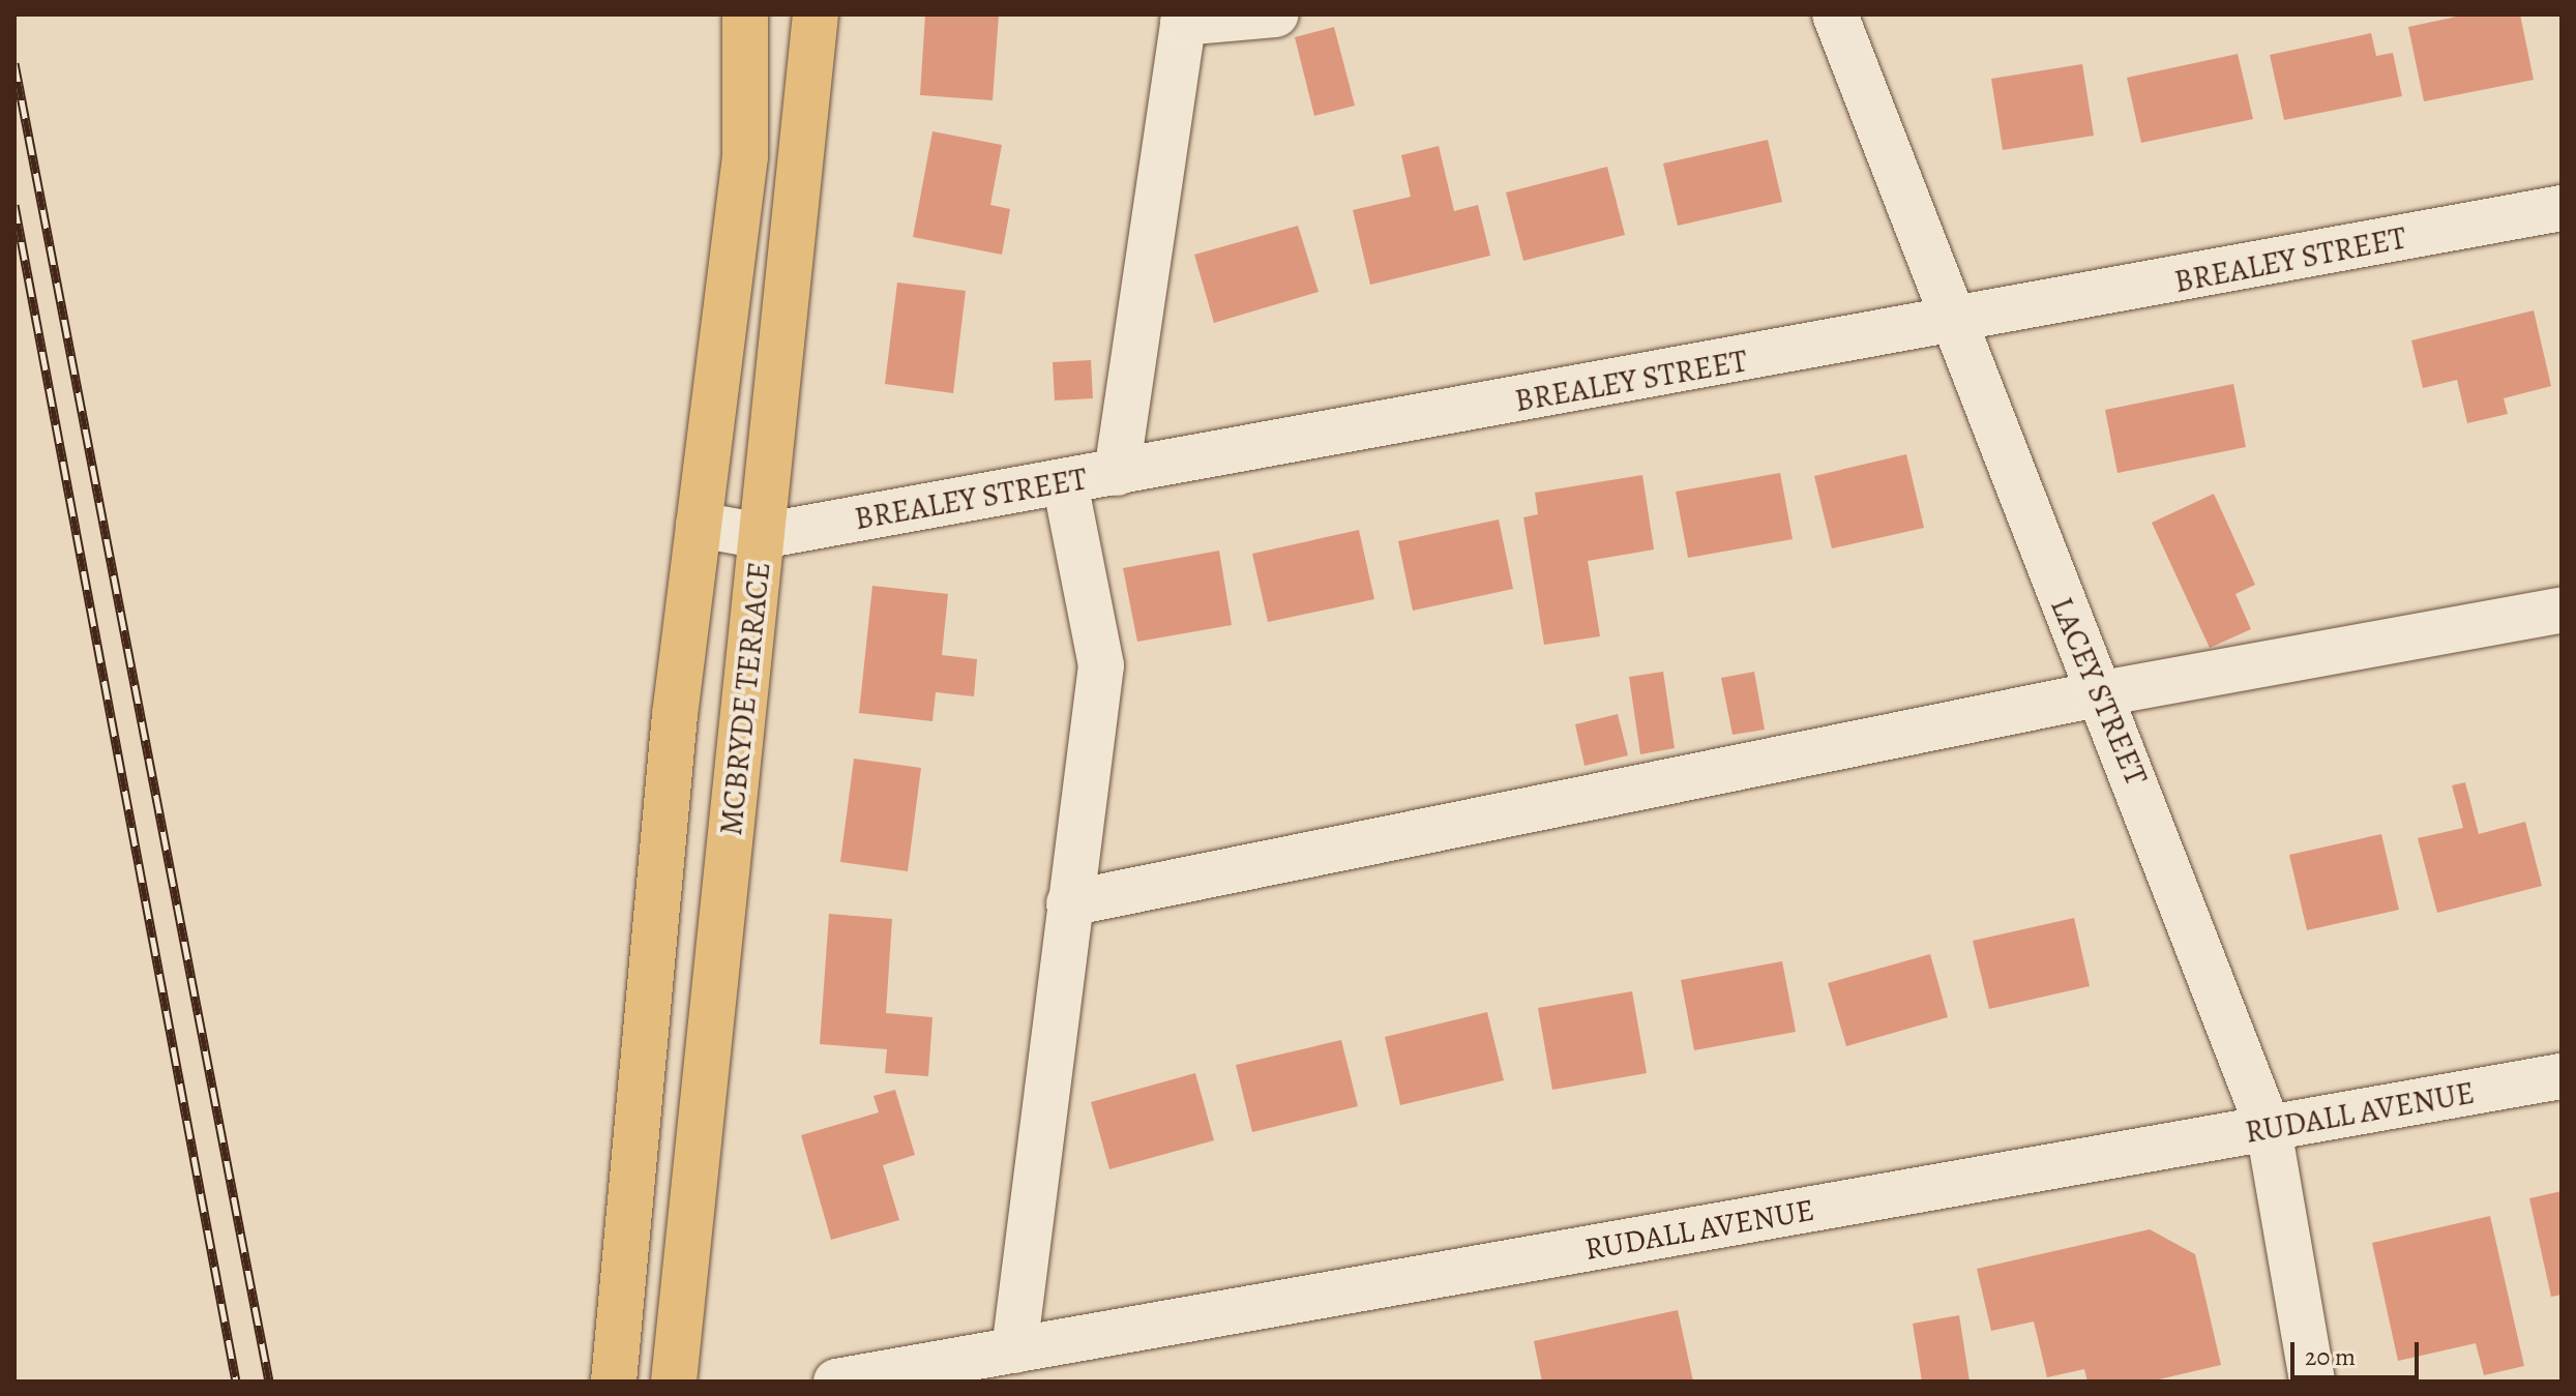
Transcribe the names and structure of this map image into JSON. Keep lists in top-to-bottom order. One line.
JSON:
{"streets":{"main road":["MCBRYDE TERRACE"],"street":["BREALEY STREET","LACEY STREET","RUDALL AVENUE"]},"crossings":[["BREALEY STREET","LACEY STREET"],["BREALEY STREET","MCBRYDE TERRACE"],["LACEY STREET","RUDALL AVENUE"]],"scale_bar":"20 m"}
